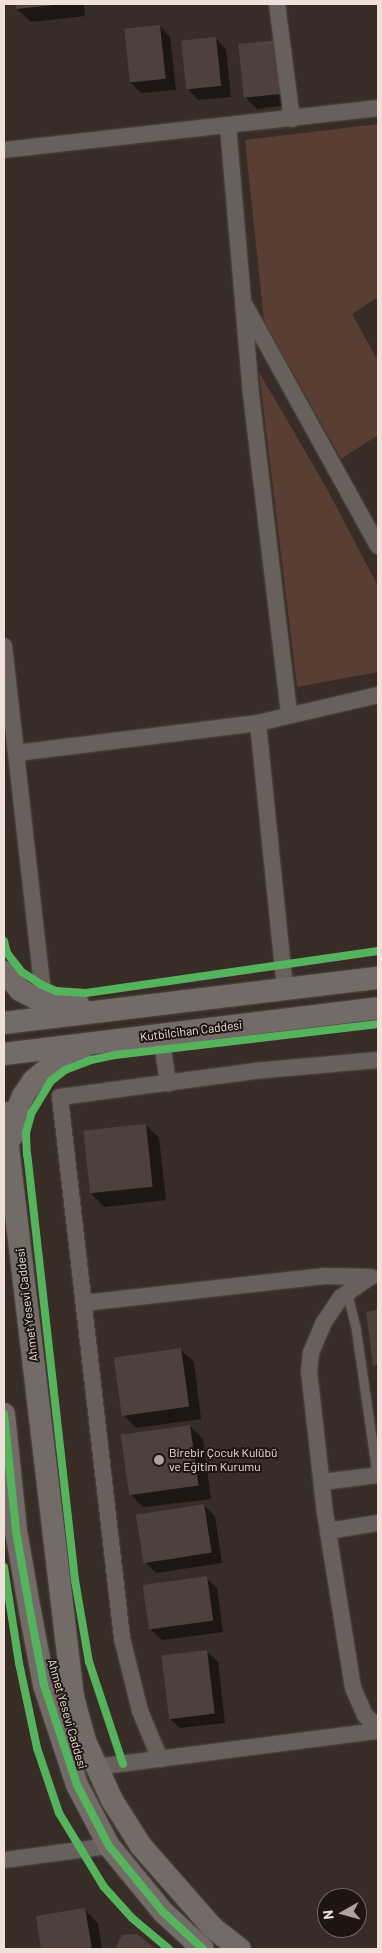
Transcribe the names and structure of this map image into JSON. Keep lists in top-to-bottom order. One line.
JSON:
{"streets":{"main road":["Kutbilcihan Caddesi","Ahmet Yesevi Caddesi"]},"places":["Birebir Çocuk Kulübü ve Eğitim Kurumu"],"north":"left"}
